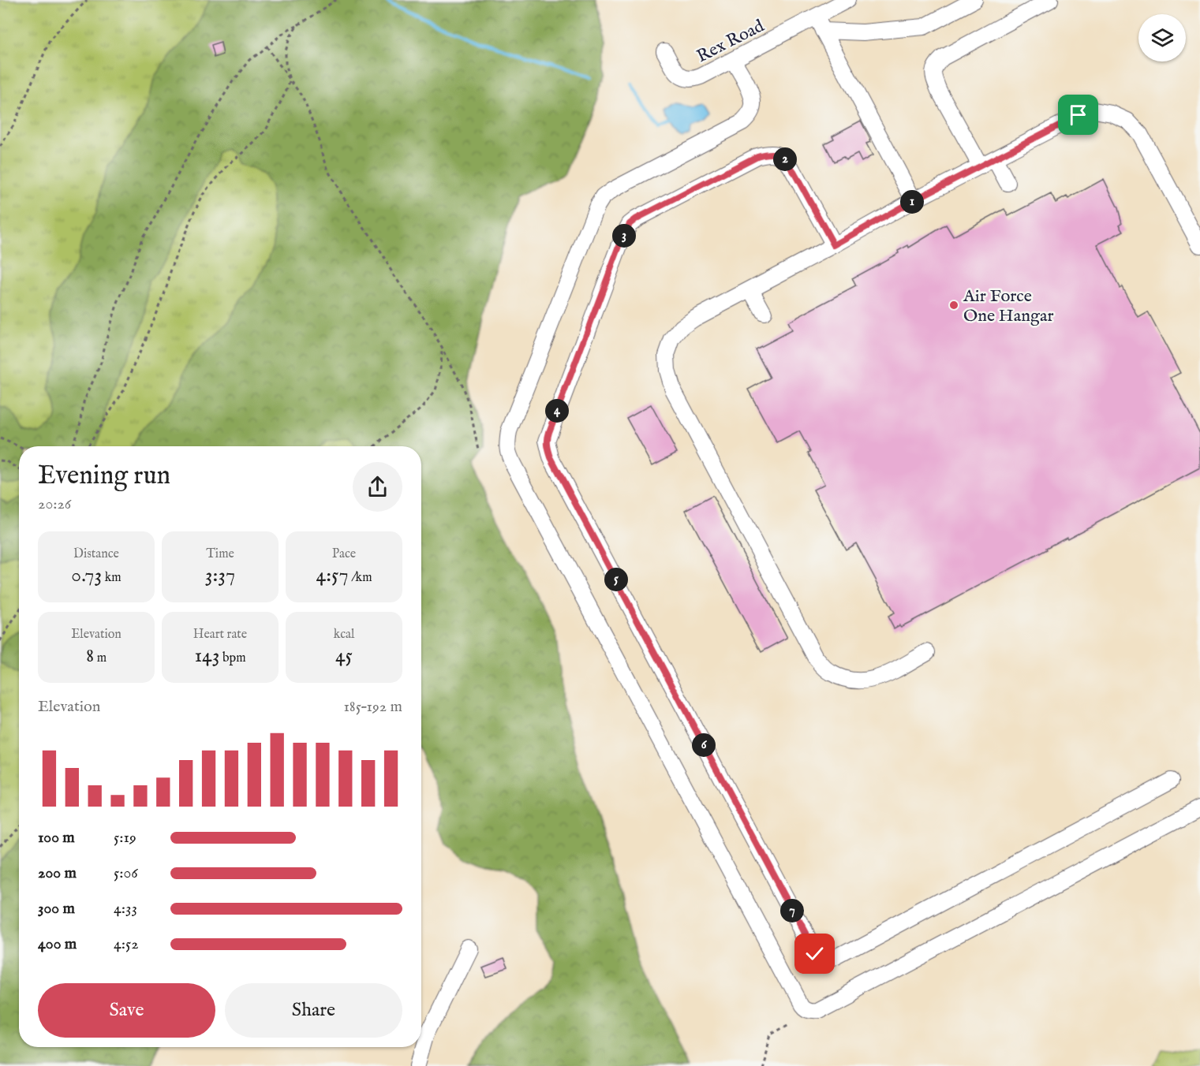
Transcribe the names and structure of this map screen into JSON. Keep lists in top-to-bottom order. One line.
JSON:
{"streets":{"street":["Rex Road"]},"places":["Air Force One Hangar"],"page":{"pins":["2","1","3","4","5","6","7"],"heading":["Evening run","20:26"],"stats":[["Distance","0.73 km"],["Time","3:37"],["Pace","4:57 /km"],["Elevation","8 m"],["Heart rate","143 bpm"],["kcal","45"]],"chart":["Elevation","185–192 m"],"list":[{"name":"100 m","note":"5:19"},{"name":"200 m","note":"5:06"},{"name":"300 m","note":"4:33"},{"name":"400 m","note":"4:52"}],"buttons":["Save","Share"]}}
